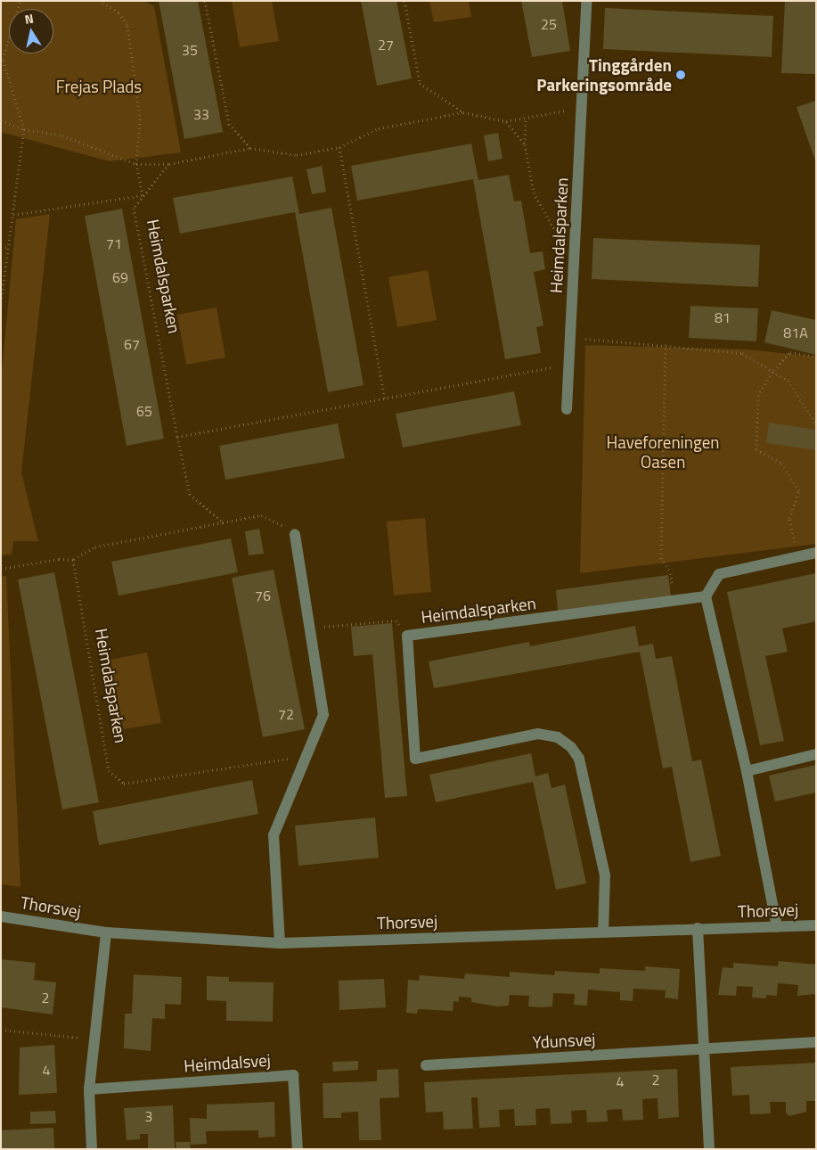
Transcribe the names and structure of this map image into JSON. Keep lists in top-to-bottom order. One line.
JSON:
{"streets":{"street":["Heimdalsparken","Thorsvej","Ydunsvej","Heimdalsvej"]},"crossings":[["Heimdalsparken","Thorsvej"]],"parks":["Frejas Plads","Haveforeningen Oasen"],"places":["Tinggården Parkeringsområde"],"house_numbers":["25","27","35","33","71","69","81","81A","67","65","76","72","2","4","2","4","3"],"north":"top"}
